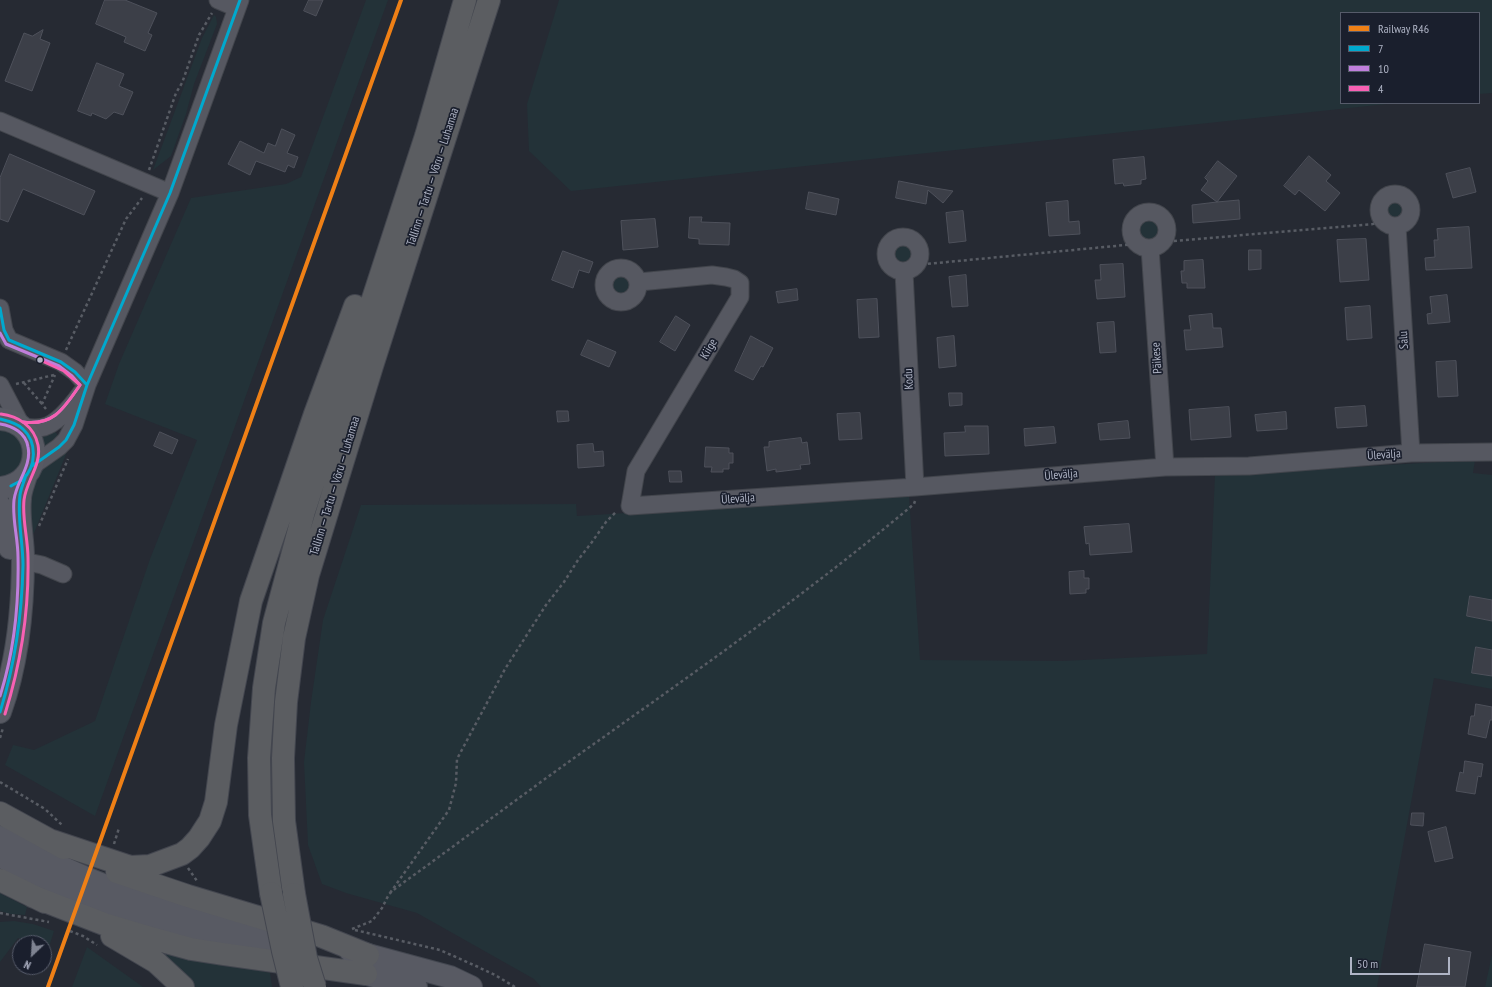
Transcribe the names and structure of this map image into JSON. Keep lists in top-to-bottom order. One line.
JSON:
{"streets":{"highway":["Tallinn — Tartu — Võru — Luhamaa"],"street":["Salu","Kiige","Päikese","Kodu","Ülevälja"]},"crossings":[["Salu","Ülevälja"],["Kiige","Ülevälja"],["Päikese","Ülevälja"],["Kodu","Ülevälja"]],"lines":["rail line R46","transit line 7","transit line 10","transit line 4"],"legend":["Railway R46","7","10","4"],"scale_bar":"50 m","north":"bottom left"}
